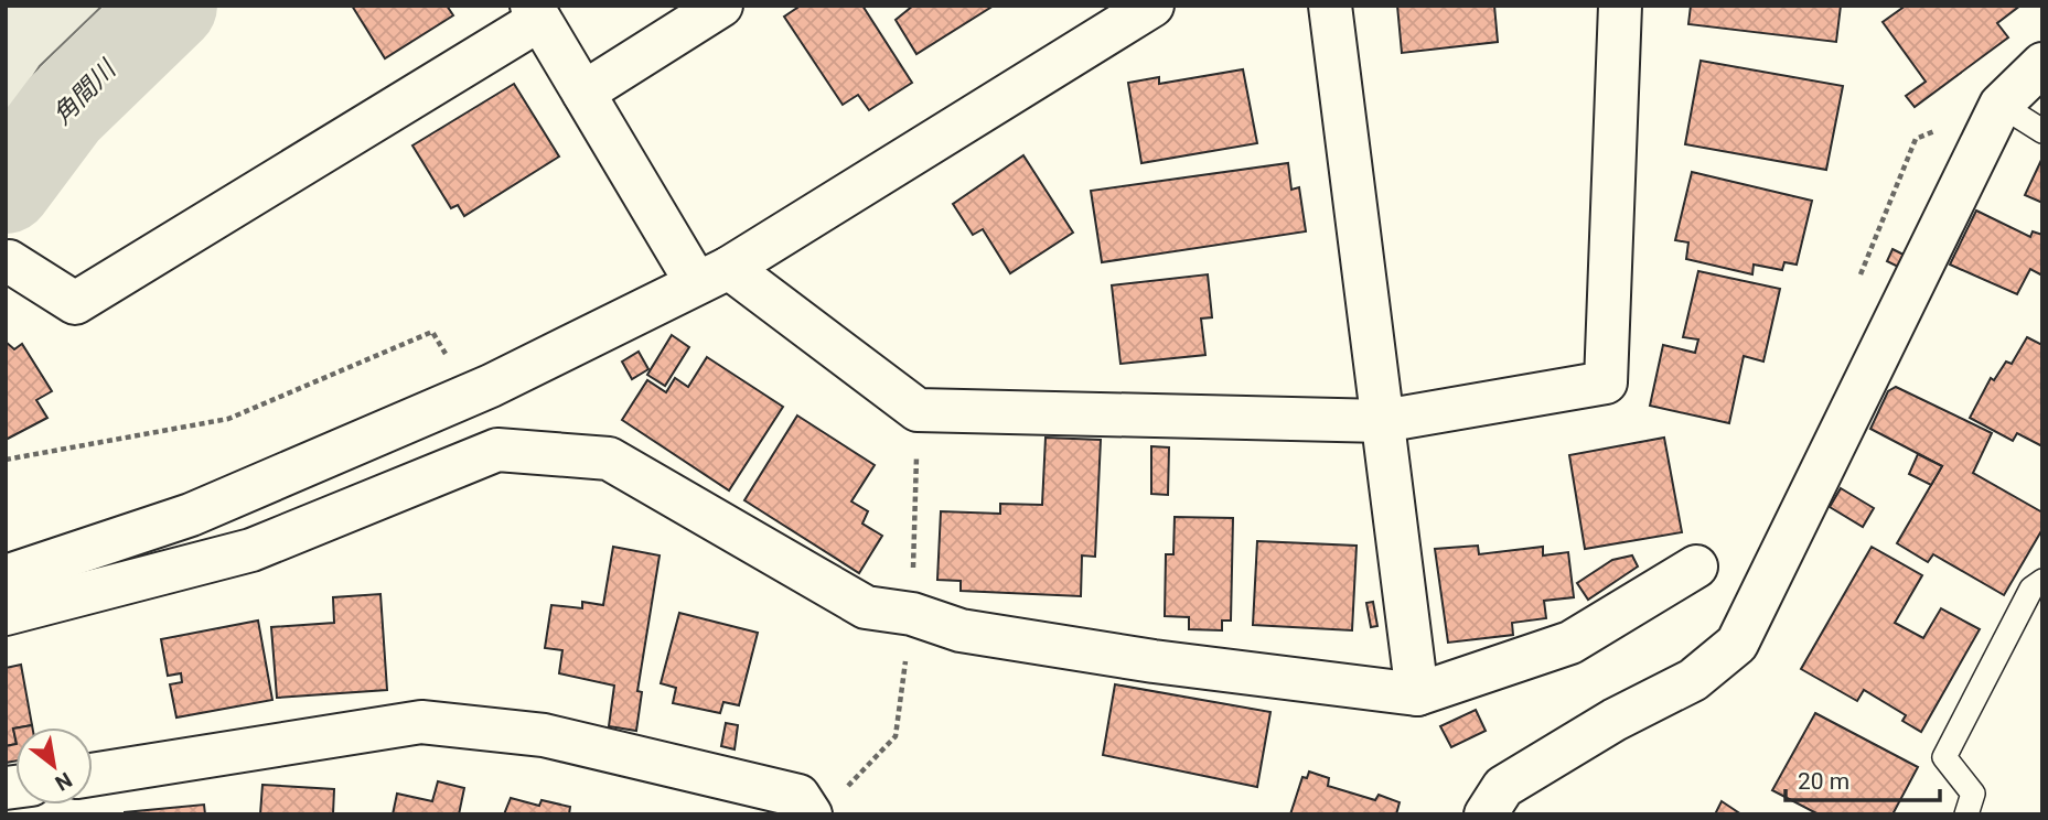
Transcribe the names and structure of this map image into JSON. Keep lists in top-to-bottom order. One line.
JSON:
{"water":["角間川"],"scale_bar":"20 m","north":"bottom right"}
